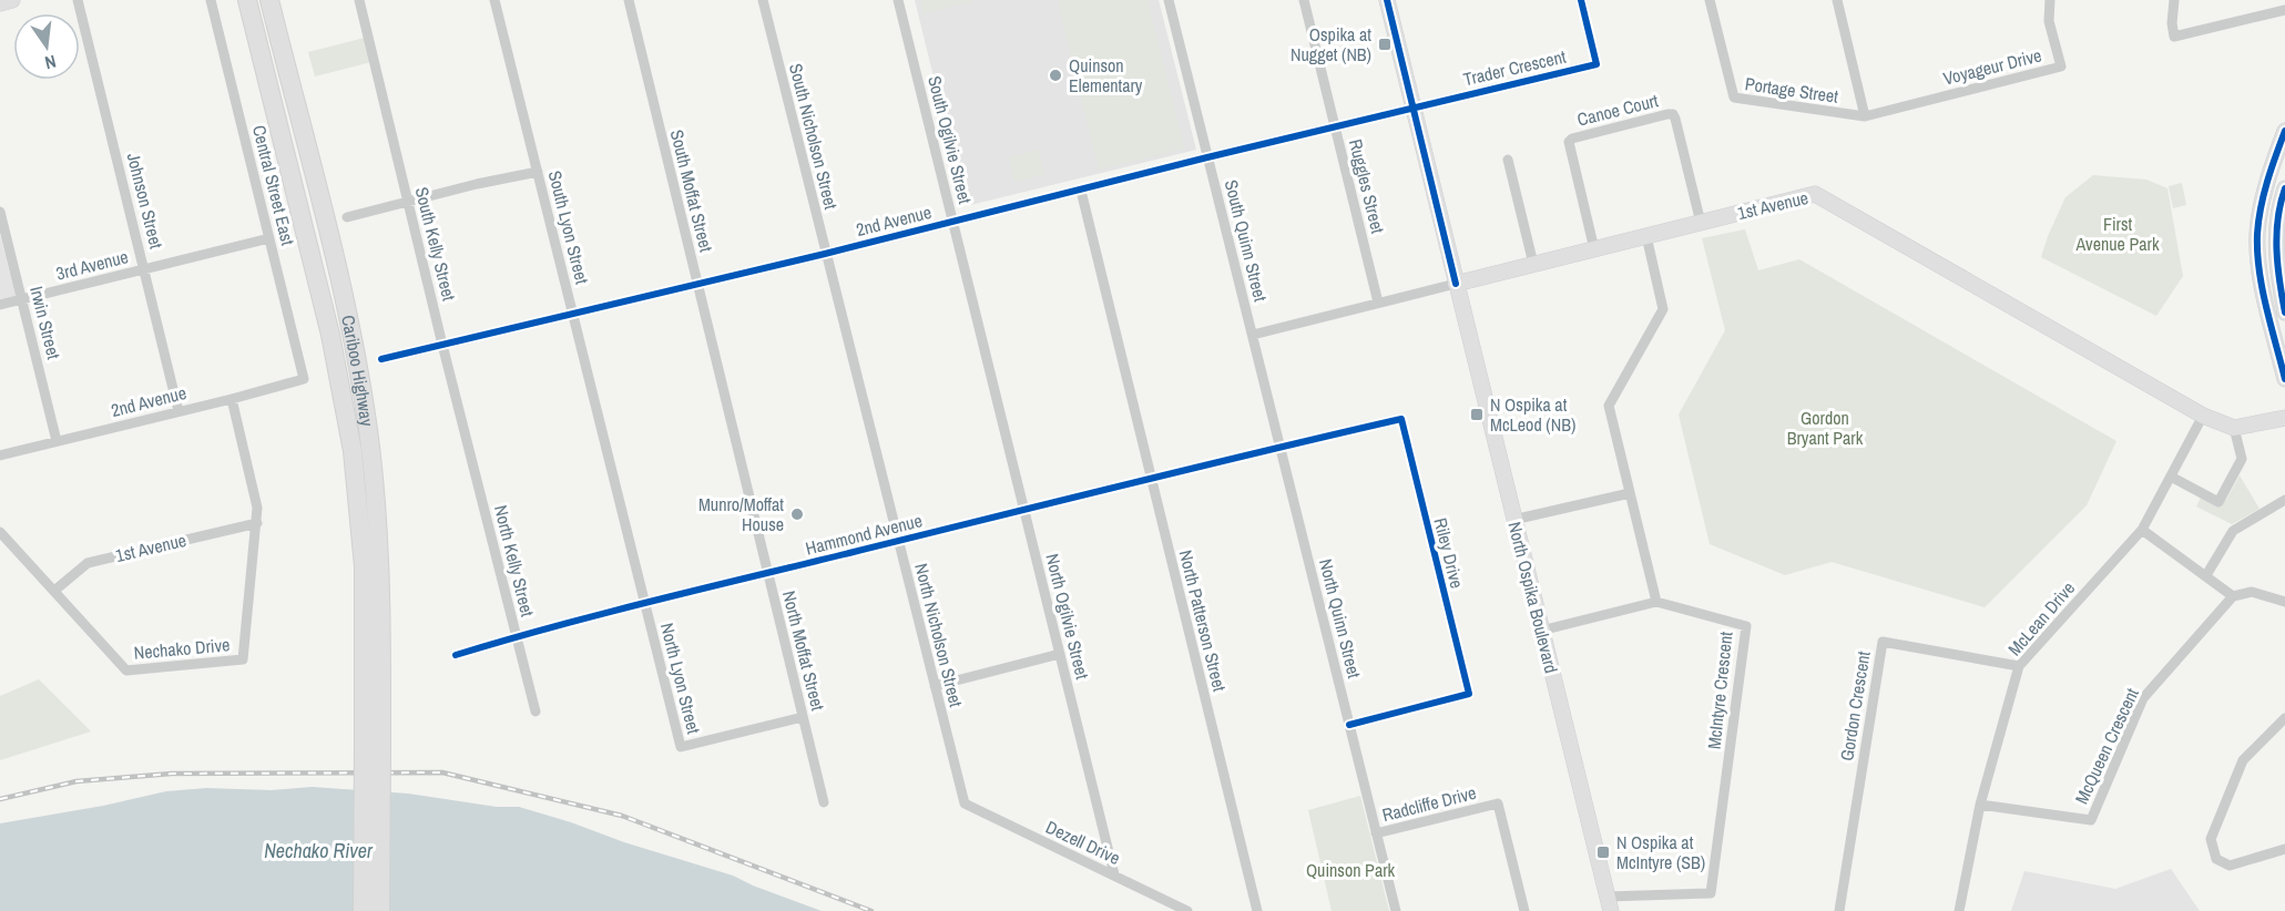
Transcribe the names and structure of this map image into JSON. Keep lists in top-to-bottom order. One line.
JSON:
{"streets":{"highway":["Cariboo Highway"],"street":["Voyageur Drive","Trader Crescent","Portage Street","Canoe Court","South Nicholson Street","South Ogilvie Street","Central Street East","Ruggles Street","South Moffat Street","Johnson Street","1st Avenue","2nd Avenue","South Lyon Street","South Quinn Street","South Kelly Street","3rd Avenue","Irwin Street","Hammond Avenue","Riley Drive","North Kelly Street","North Ospika Boulevard","North Ogilvie Street","North Quinn Street","McLean Drive","North Patterson Street","North Nicholson Street","Nechako Drive","North Moffat Street","North Lyon Street","McIntyre Crescent","Gordon Crescent","McQueen Crescent","Radcliffe Drive","Dezell Drive"]},"crossings":[["Voyageur Drive","Portage Street"],["Trader Crescent","2nd Avenue"],["Trader Crescent","North Ospika Boulevard"],["Canoe Court","1st Avenue"],["South Nicholson Street","2nd Avenue"],["South Nicholson Street","North Nicholson Street"],["South Ogilvie Street","2nd Avenue"],["South Ogilvie Street","North Ogilvie Street"],["Central Street East","2nd Avenue"],["Central Street East","3rd Avenue"],["Ruggles Street","1st Avenue"],["Ruggles Street","2nd Avenue"],["South Moffat Street","2nd Avenue"],["South Moffat Street","North Moffat Street"],["Johnson Street","2nd Avenue"],["Johnson Street","3rd Avenue"],["1st Avenue","South Quinn Street"],["1st Avenue","North Ospika Boulevard"],["1st Avenue","North Quinn Street"],["1st Avenue","McLean Drive"],["1st Avenue","Nechako Drive"],["2nd Avenue","South Lyon Street"],["2nd Avenue","South Quinn Street"],["2nd Avenue","South Kelly Street"],["2nd Avenue","Irwin Street"],["2nd Avenue","North Ospika Boulevard"],["2nd Avenue","North Patterson Street"],["2nd Avenue","Nechako Drive"],["South Lyon Street","North Lyon Street"],["South Quinn Street","North Quinn Street"],["South Kelly Street","North Kelly Street"],["3rd Avenue","Irwin Street"],["Hammond Avenue","Riley Drive"],["Hammond Avenue","North Kelly Street"],["Hammond Avenue","North Ogilvie Street"],["Hammond Avenue","North Quinn Street"],["Hammond Avenue","North Patterson Street"],["Hammond Avenue","North Nicholson Street"],["Hammond Avenue","North Moffat Street"],["Hammond Avenue","North Lyon Street"],["Riley Drive","North Quinn Street"],["North Ospika Boulevard","McIntyre Crescent"],["North Ogilvie Street","Dezell Drive"],["North Quinn Street","Radcliffe Drive"],["McLean Drive","Gordon Crescent"],["McLean Drive","McQueen Crescent"],["North Nicholson Street","Dezell Drive"],["North Moffat Street","North Lyon Street"]],"water":["Nechako River"],"parks":["First Avenue Park","Gordon Bryant Park","Quinson Park"],"places":{"transit":["Ospika at Nugget (NB)","N Ospika at McLeod (NB)","N Ospika at McIntyre (SB)"],"other":["Quinson Elementary","Munro/Moffat House"]},"north":"bottom"}
